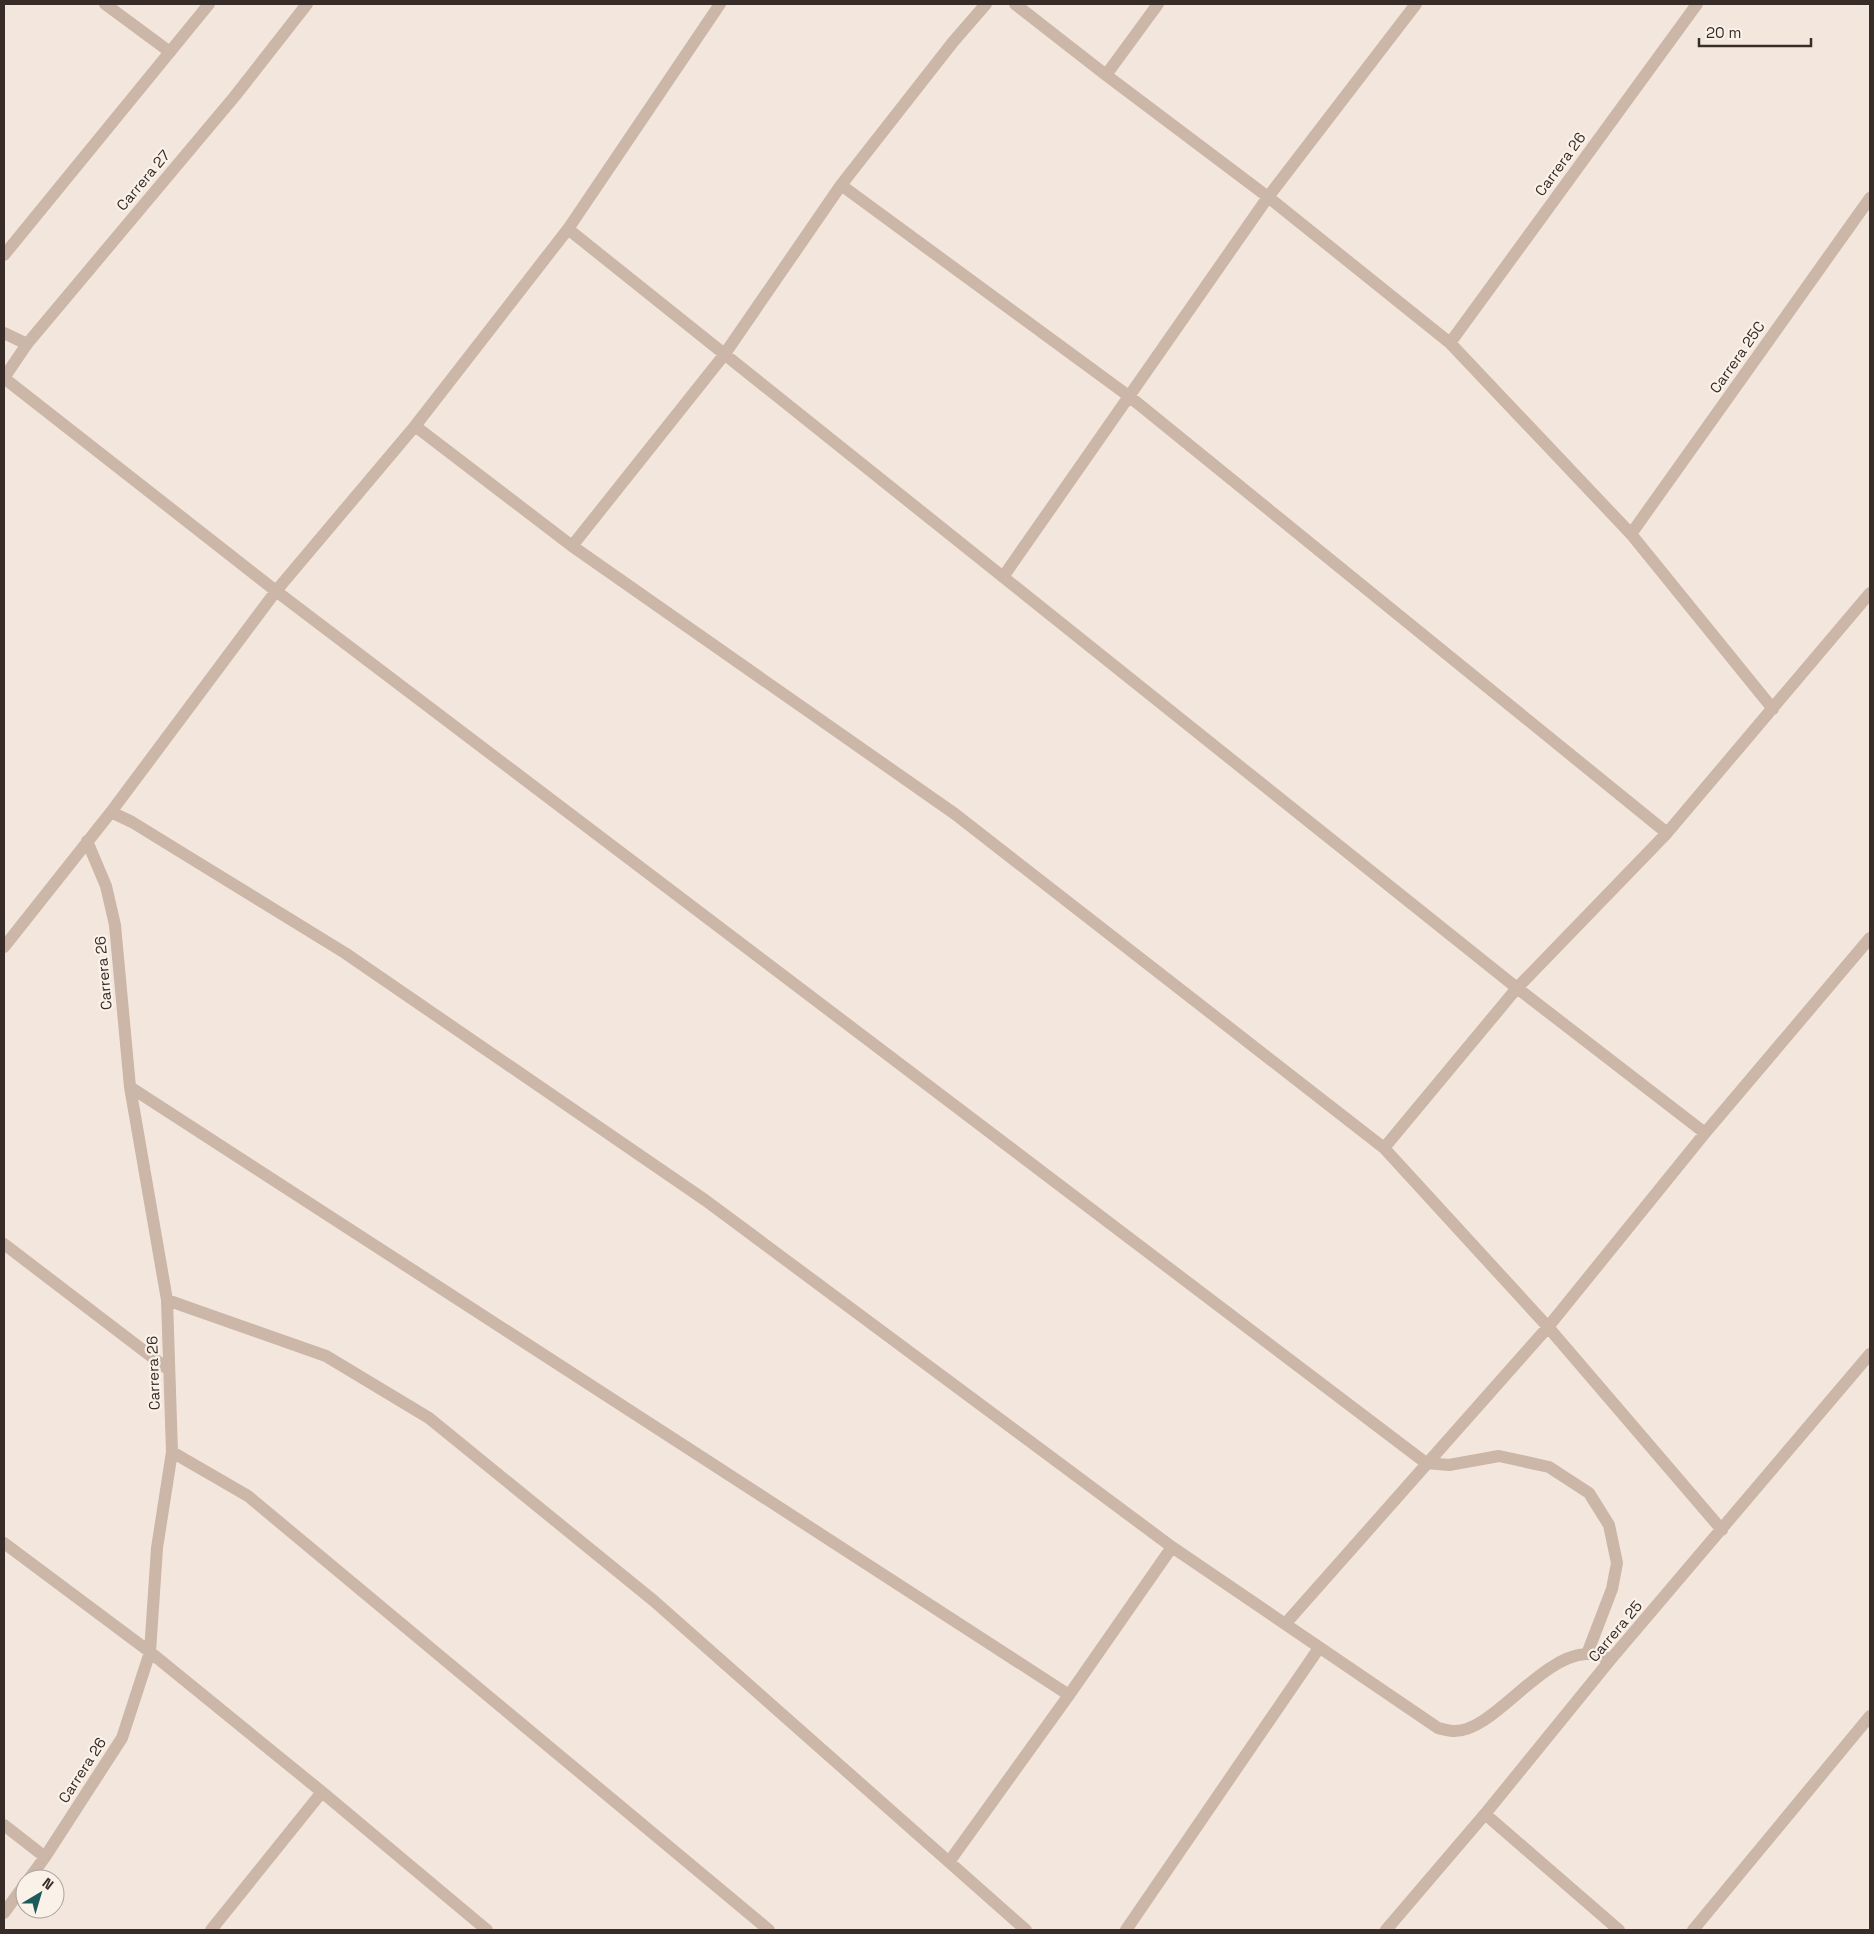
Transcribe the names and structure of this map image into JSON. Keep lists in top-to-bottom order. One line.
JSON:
{"streets":{"street":["Carrera 26","Carrera 27","Carrera 25C","Carrera 25"]},"scale_bar":"20 m","north":"top right"}
